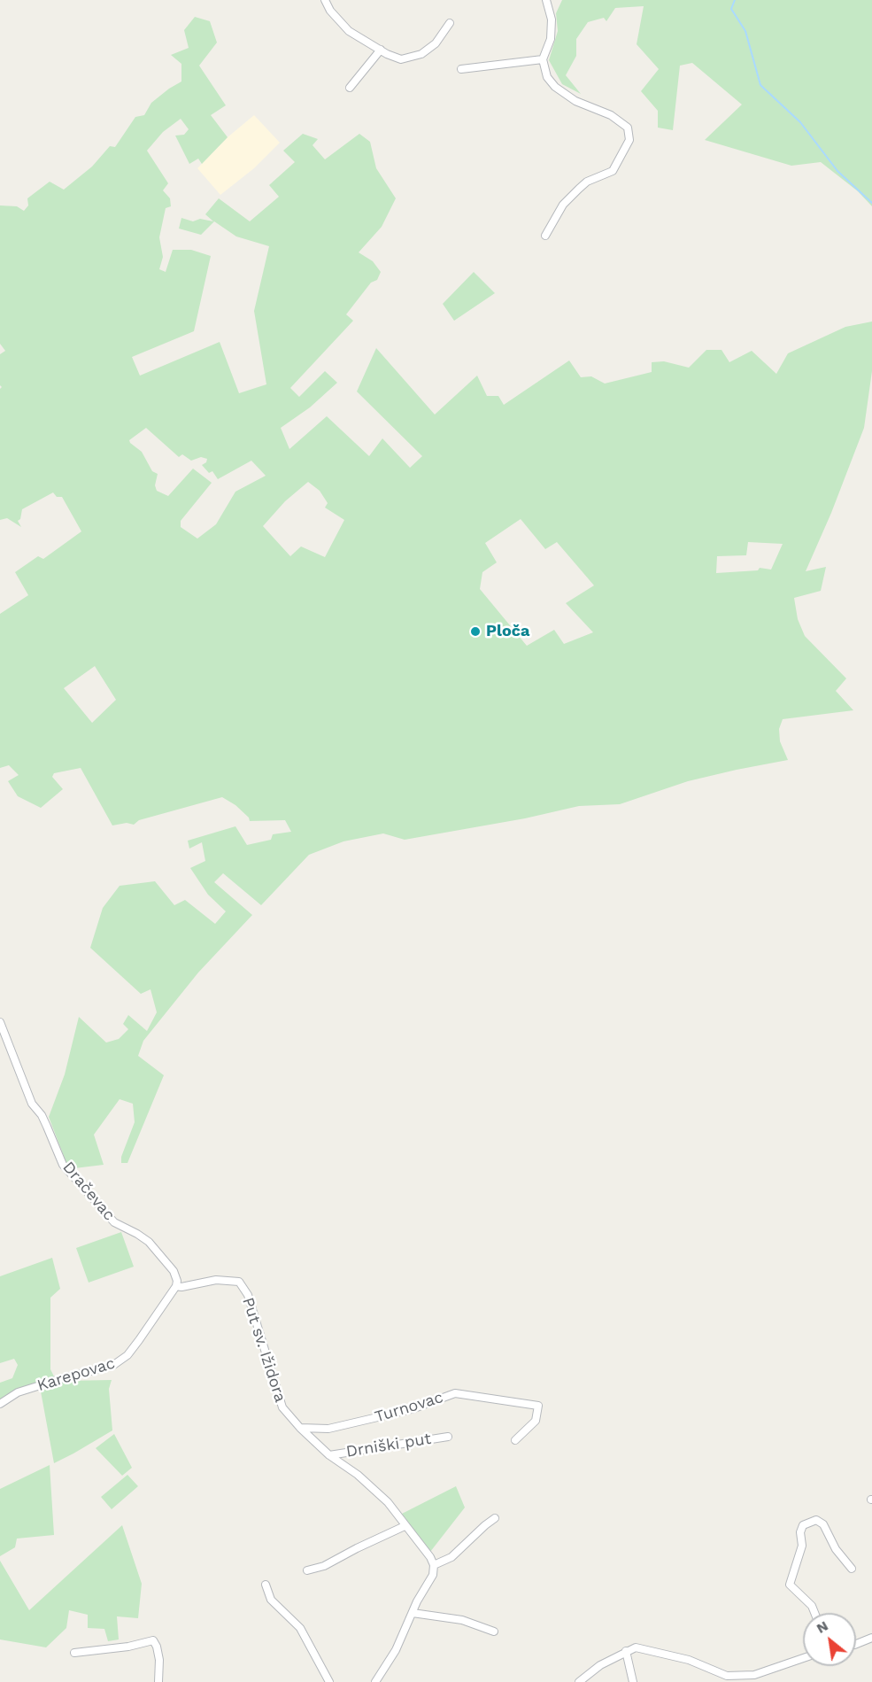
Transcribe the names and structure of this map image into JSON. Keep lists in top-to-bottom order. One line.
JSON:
{"streets":{"street":["Dračevac","Put sv. Ižidora","Karepovac","Turnovac","Drniški put"]},"crossings":[["Dračevac","Put sv. Ižidora"],["Dračevac","Karepovac"],["Put sv. Ižidora","Karepovac"],["Put sv. Ižidora","Turnovac"],["Put sv. Ižidora","Drniški put"]],"places":["Ploča"],"north":"top left"}
